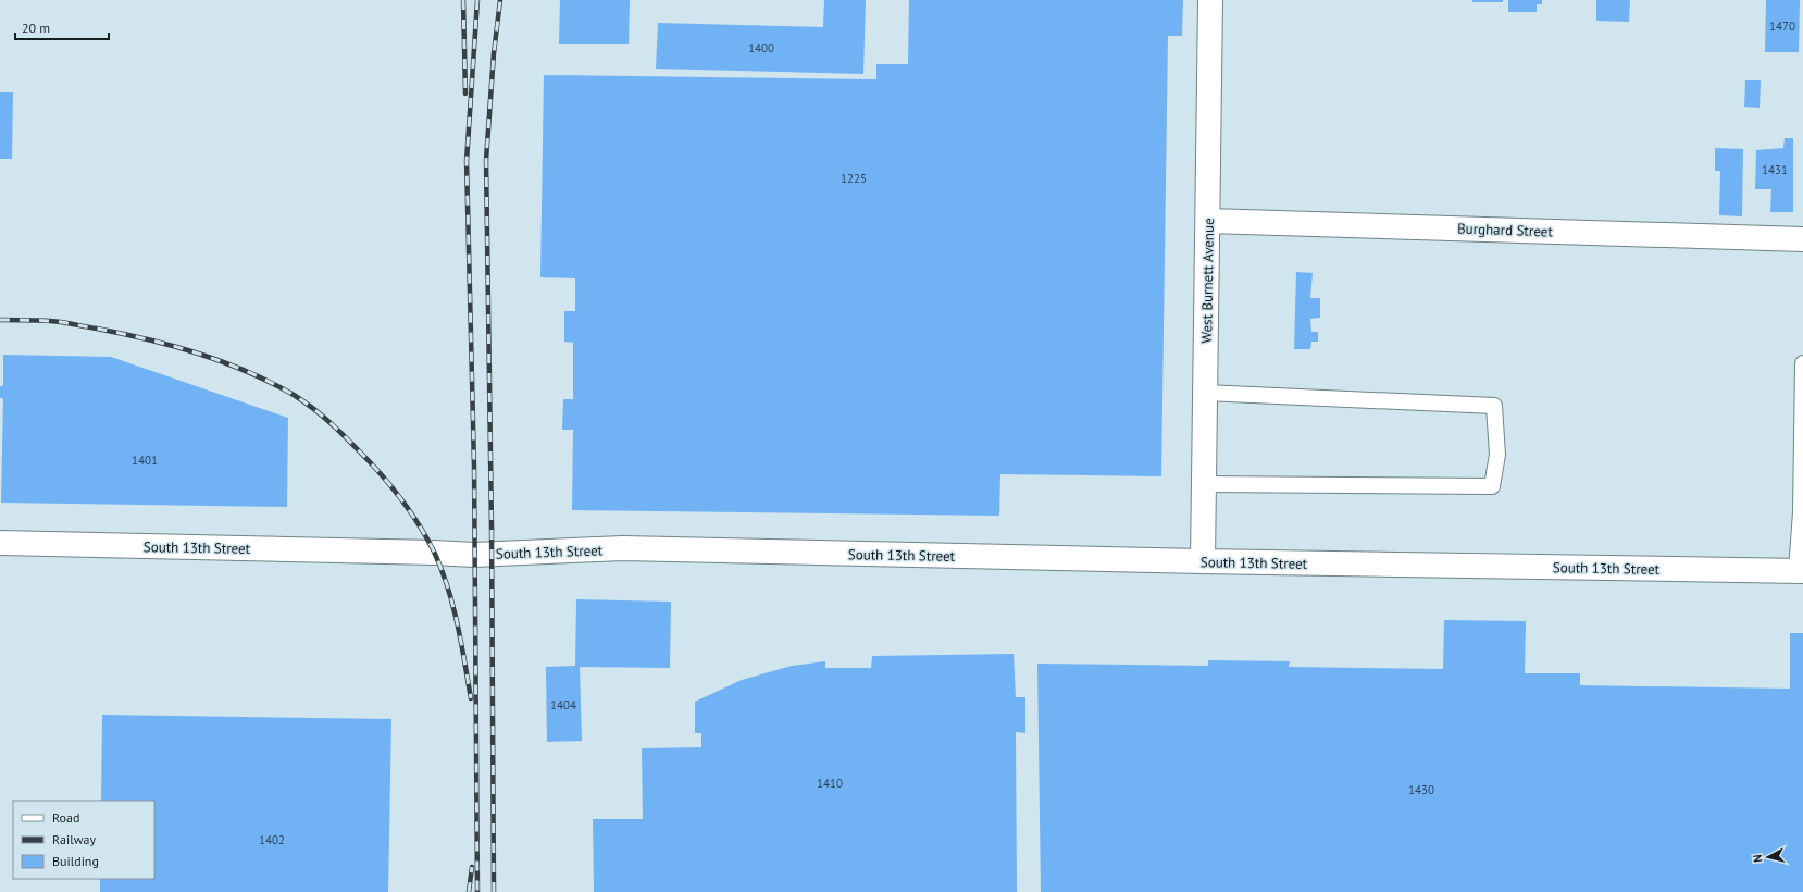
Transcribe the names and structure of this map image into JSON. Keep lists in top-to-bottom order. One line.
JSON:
{"streets":{"street":["Burghard Street","West Burnett Avenue","South 13th Street"]},"crossings":[["Burghard Street","West Burnett Avenue"],["West Burnett Avenue","South 13th Street"]],"house_numbers":["1470","1400","1431","1225","1401","1404","1410","1430","1402"],"legend":["Road","Railway","Building"],"scale_bar":"20 m","north":"left"}
